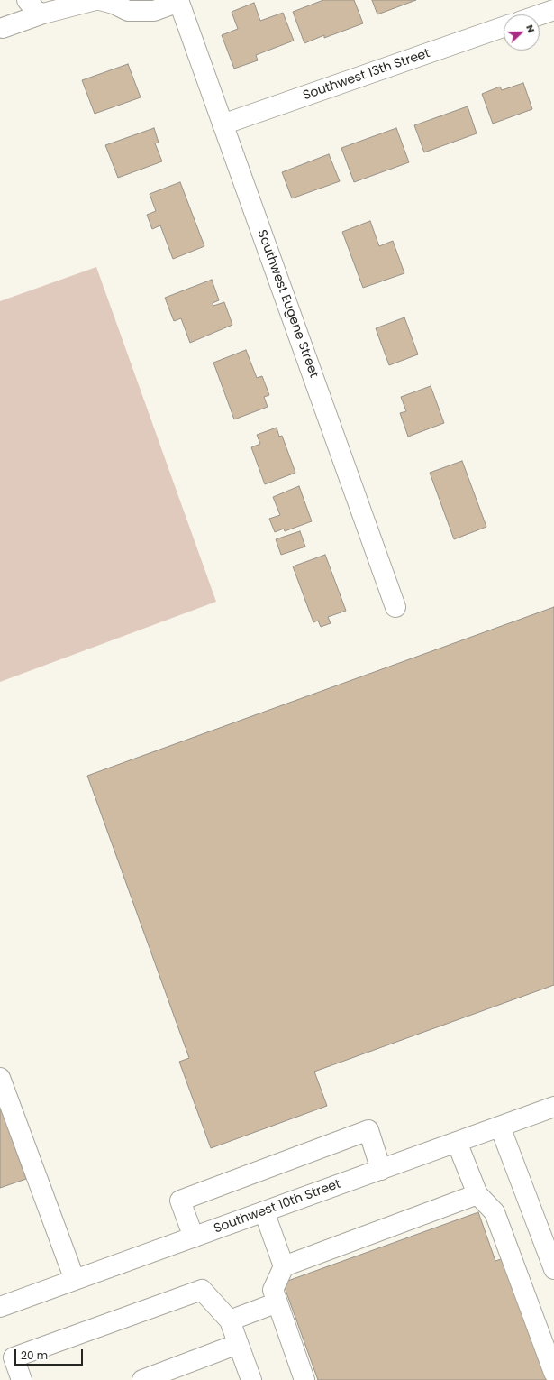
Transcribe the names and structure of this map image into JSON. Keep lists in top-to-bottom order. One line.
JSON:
{"streets":{"street":["Southwest 13th Street","Southwest Eugene Street","Southwest 10th Street"]},"crossings":[["Southwest 13th Street","Southwest Eugene Street"]],"scale_bar":"20 m","north":"right"}
